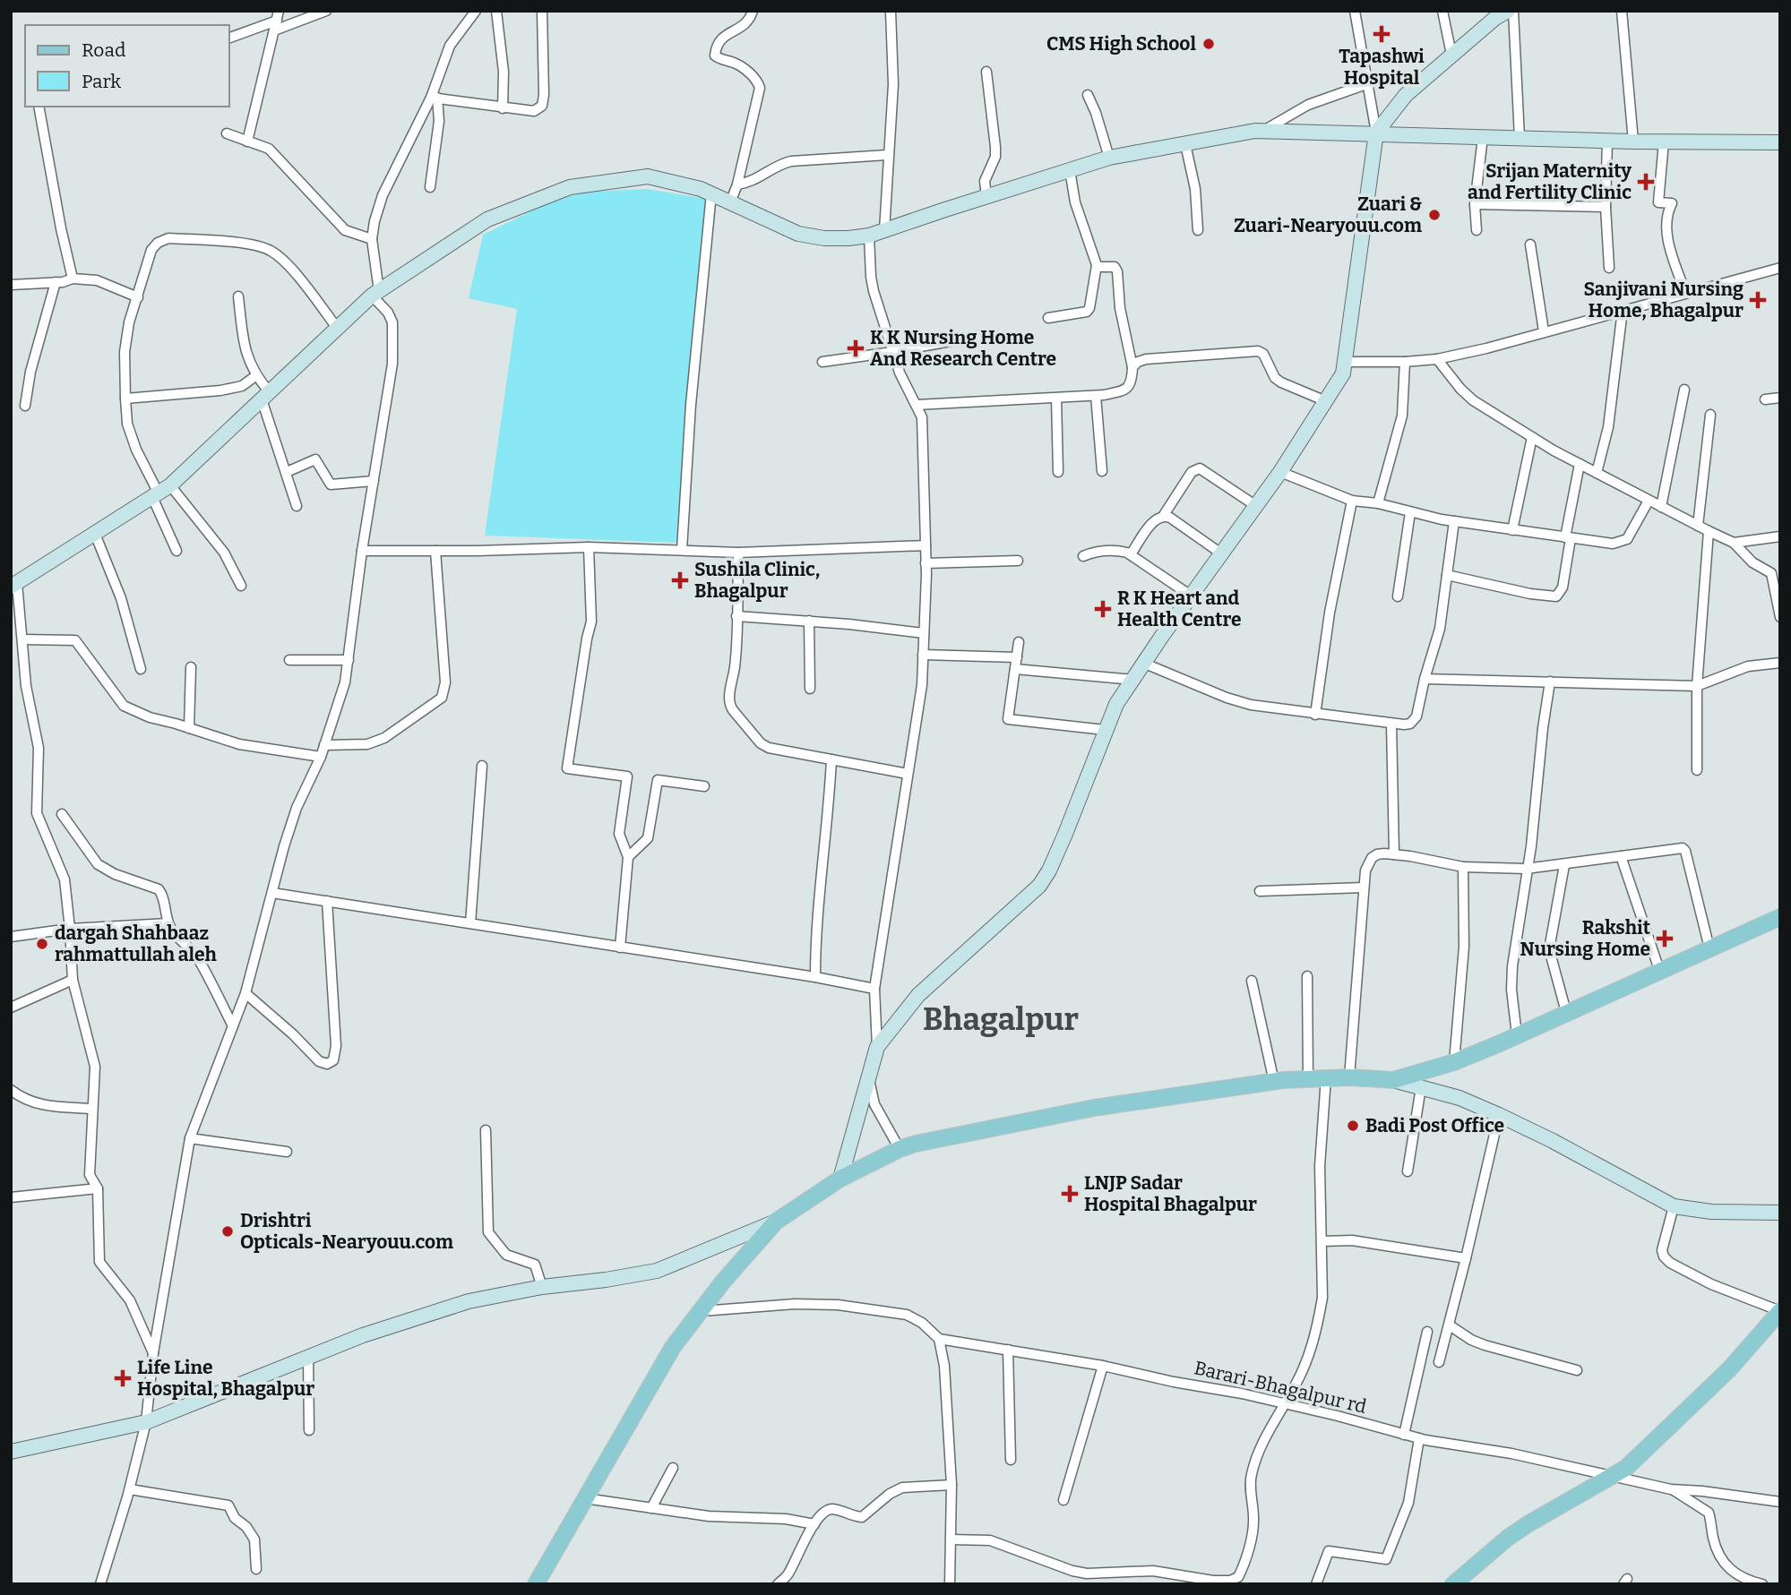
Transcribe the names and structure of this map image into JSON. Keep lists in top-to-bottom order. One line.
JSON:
{"streets":{"street":["Barari-Bhagalpur rd"]},"districts":["Bhagalpur"],"places":{"health":["Tapashwi Hospital","Srijan Maternity and Fertility Clinic","Sanjivani Nursing Home, Bhagalpur","K K Nursing Home And Research Centre","Sushila Clinic, Bhagalpur","R K Heart and Health Centre","Rakshit Nursing Home","LNJP Sadar Hospital Bhagalpur","Life Line Hospital, Bhagalpur"],"other":["CMS High School","Zuari & Zuari-Nearyouu.com","dargah Shahbaaz rahmattullah aleh","Badi Post Office","Drishtri Opticals-Nearyouu.com"]},"legend":["Road","Park"]}
